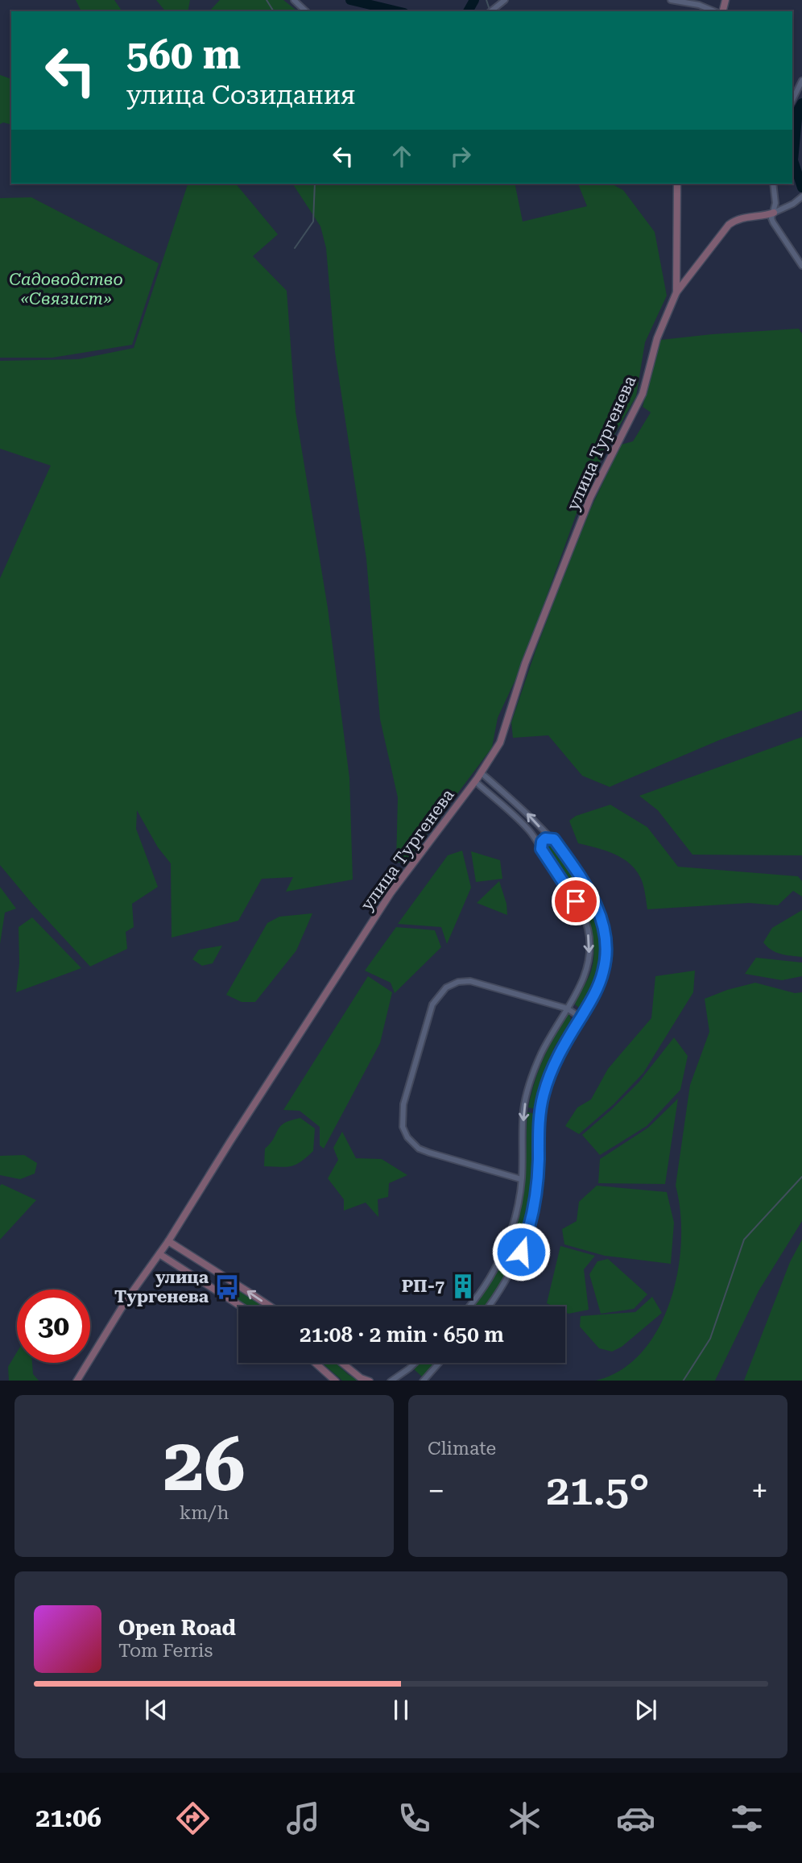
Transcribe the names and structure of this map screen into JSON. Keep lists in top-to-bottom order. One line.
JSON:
{"streets":{"street":["улица Тургенева"]},"parks":["Садоводство «Связист»"],"places":{"building":["РП-7"],"bus stop":["улица Тургенева"]},"page":{"turn":["560 m","улица Созидания"],"limit":"30","trip":"21:08 · 2 min · 650 m","tile":[["26","km/h"],"Climate"],"heat":["−","21.5°","+"],"song":["Open Road","Tom Ferris"],"tabs":"21:06"}}
